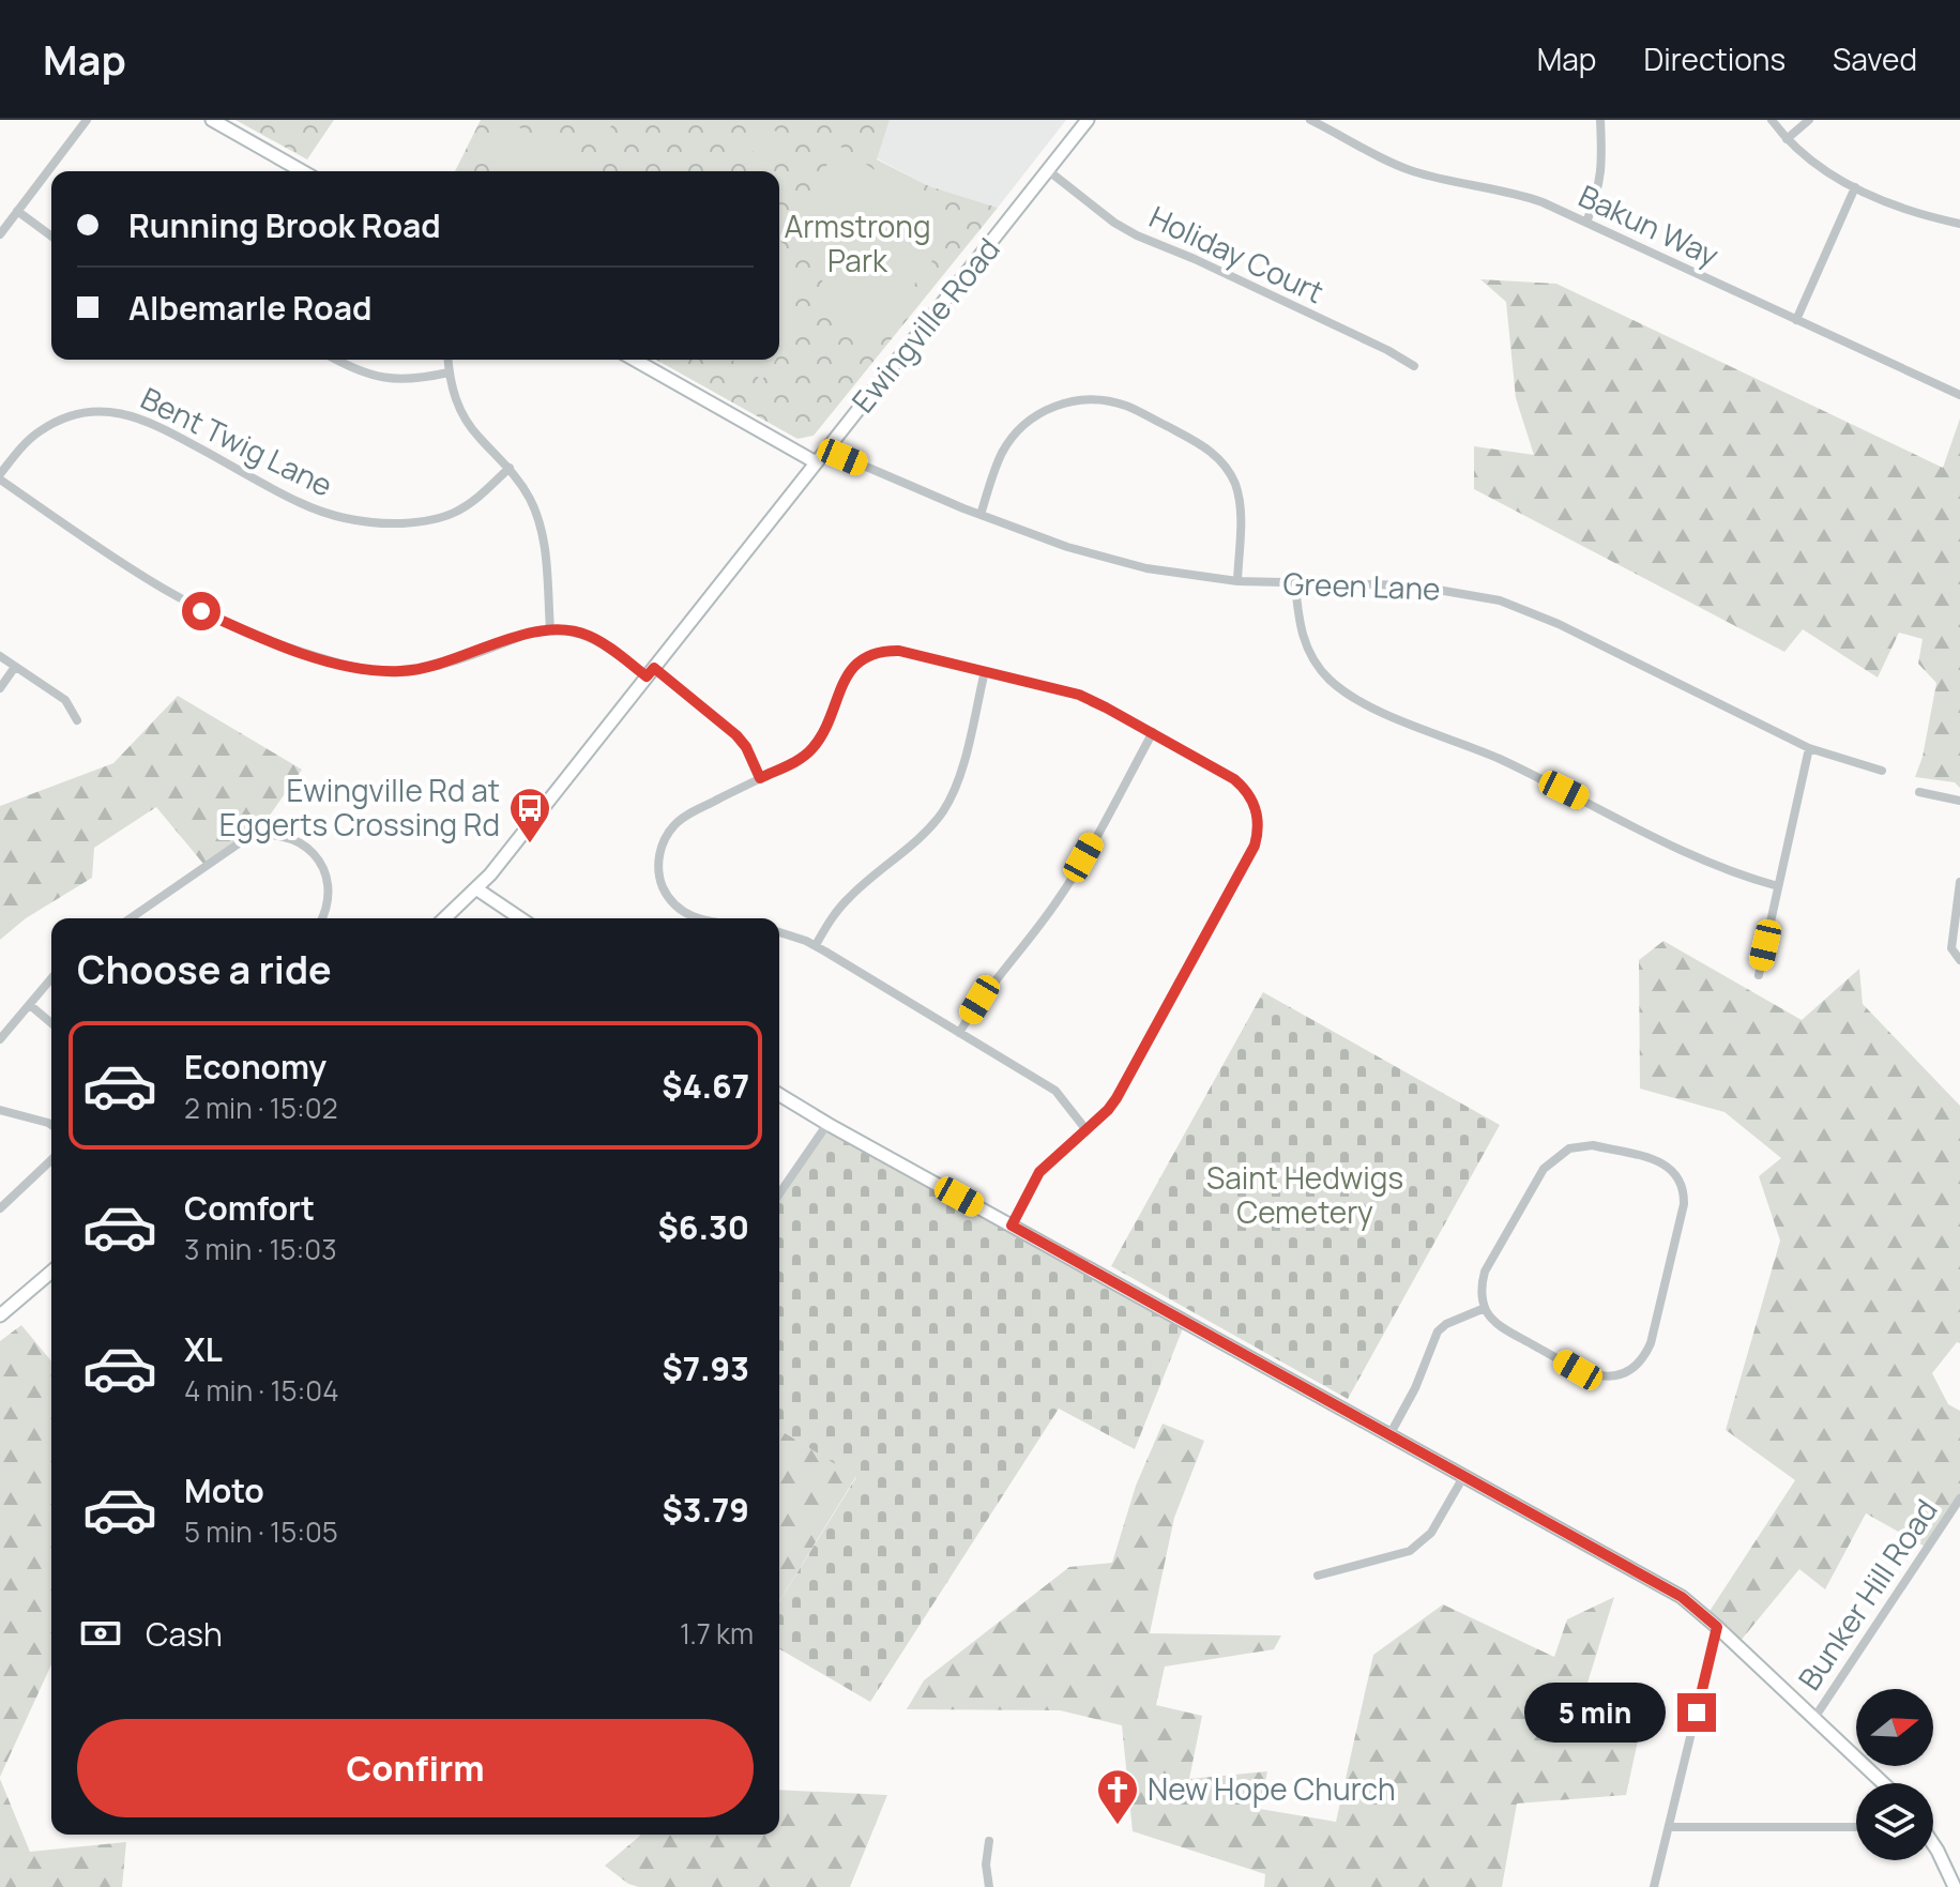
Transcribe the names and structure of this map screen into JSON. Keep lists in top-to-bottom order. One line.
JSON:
{"streets":{"street":["Bakun Way","Holiday Court","Ewingville Road","Bent Twig Lane","Green Lane","Bunker Hill Road"]},"crossings":[["Holiday Court","Ewingville Road"],["Ewingville Road","Green Lane"]],"parks":["Armstrong Park","Saint Hedwigs Cemetery"],"places":{"bus stop":["Ewingville Rd at Eggerts Crossing Rd"],"church":["New Hope Church"]},"north":"right","page":{"header":"Map","nav":["Map","Directions","Saved"],"banner":["Running Brook Road","Albemarle Road"],"heading":"Choose a ride","list":[{"name":"Economy","note":"2 min · 15:02","value":"$4.67"},{"name":"Comfort","note":"3 min · 15:03","value":"$6.30"},{"name":"XL","note":"4 min · 15:04","value":"$7.93"},{"name":"Moto","note":"5 min · 15:05","value":"$3.79"}],"pay":["Cash","1.7 km"],"bubble":"5 min","buttons":"Confirm"}}
